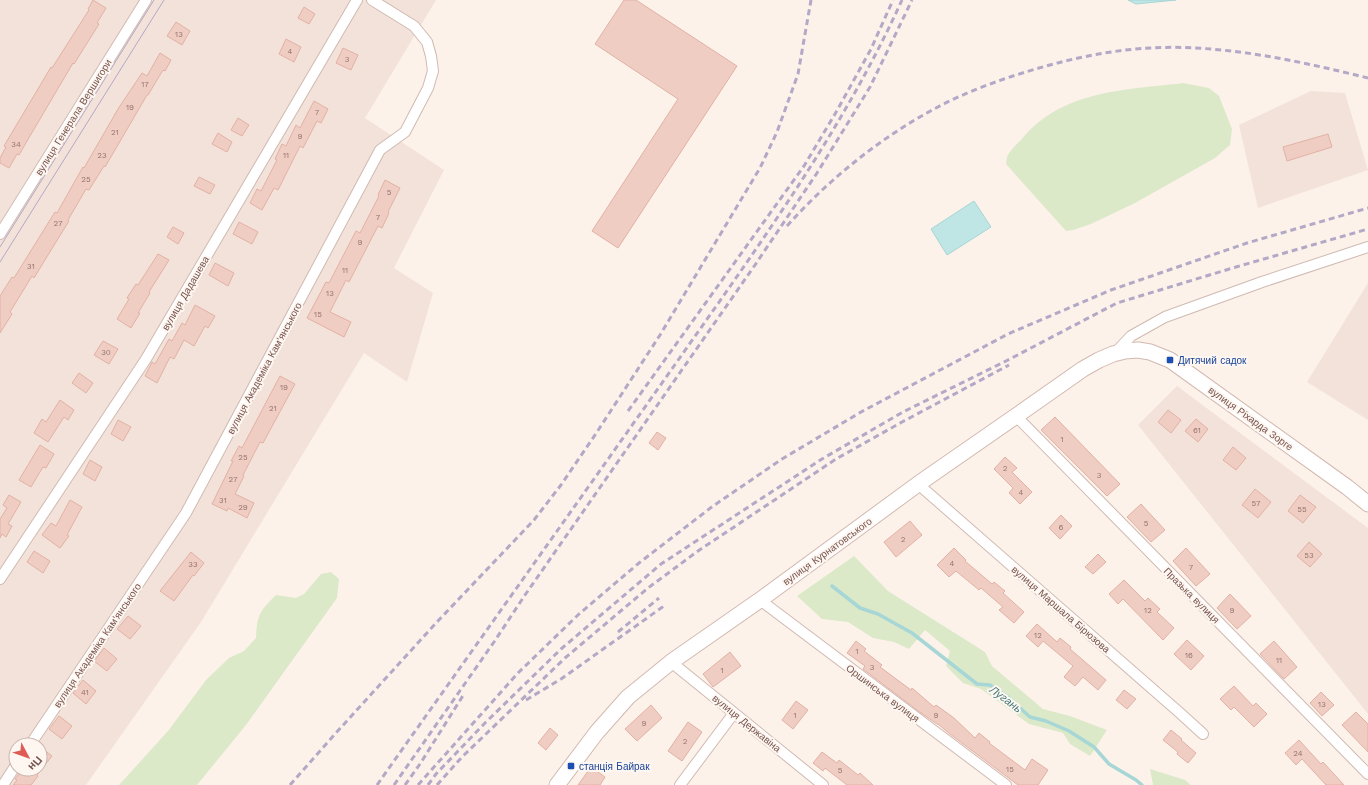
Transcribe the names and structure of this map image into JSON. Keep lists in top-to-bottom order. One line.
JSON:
{"streets":{"street":["вулиця Генерала Вершигори","вулиця Дадашева","вулиця Академіка Кам'янського","вулиця Ріхарда Зорге","вулиця Курнатовського","Празька вулиця","вулиця Маршала Бірюзова","Оршинська вулиця","вулиця Державіна"]},"crossings":[["вулиця Ріхарда Зорге","вулиця Курнатовського"],["вулиця Курнатовського","Празька вулиця"],["вулиця Курнатовського","вулиця Маршала Бірюзова"],["вулиця Курнатовського","Оршинська вулиця"],["вулиця Курнатовського","вулиця Державіна"]],"water":["Лугань"],"places":{"transit":["Дитячий садок","станція Байрак"]},"house_numbers":["13","4","3","17","19","7","21","9","34","23","11","25","5","7","27","9","31","11","13","15","30","19","21","61","1","25","2","3","27","4","31","57","29","55","5","6","2","53","4","33","7","12","9","12","1","16","11","3","1","41","13","1","9","9","2","24","15","5"],"north":"bottom right"}
